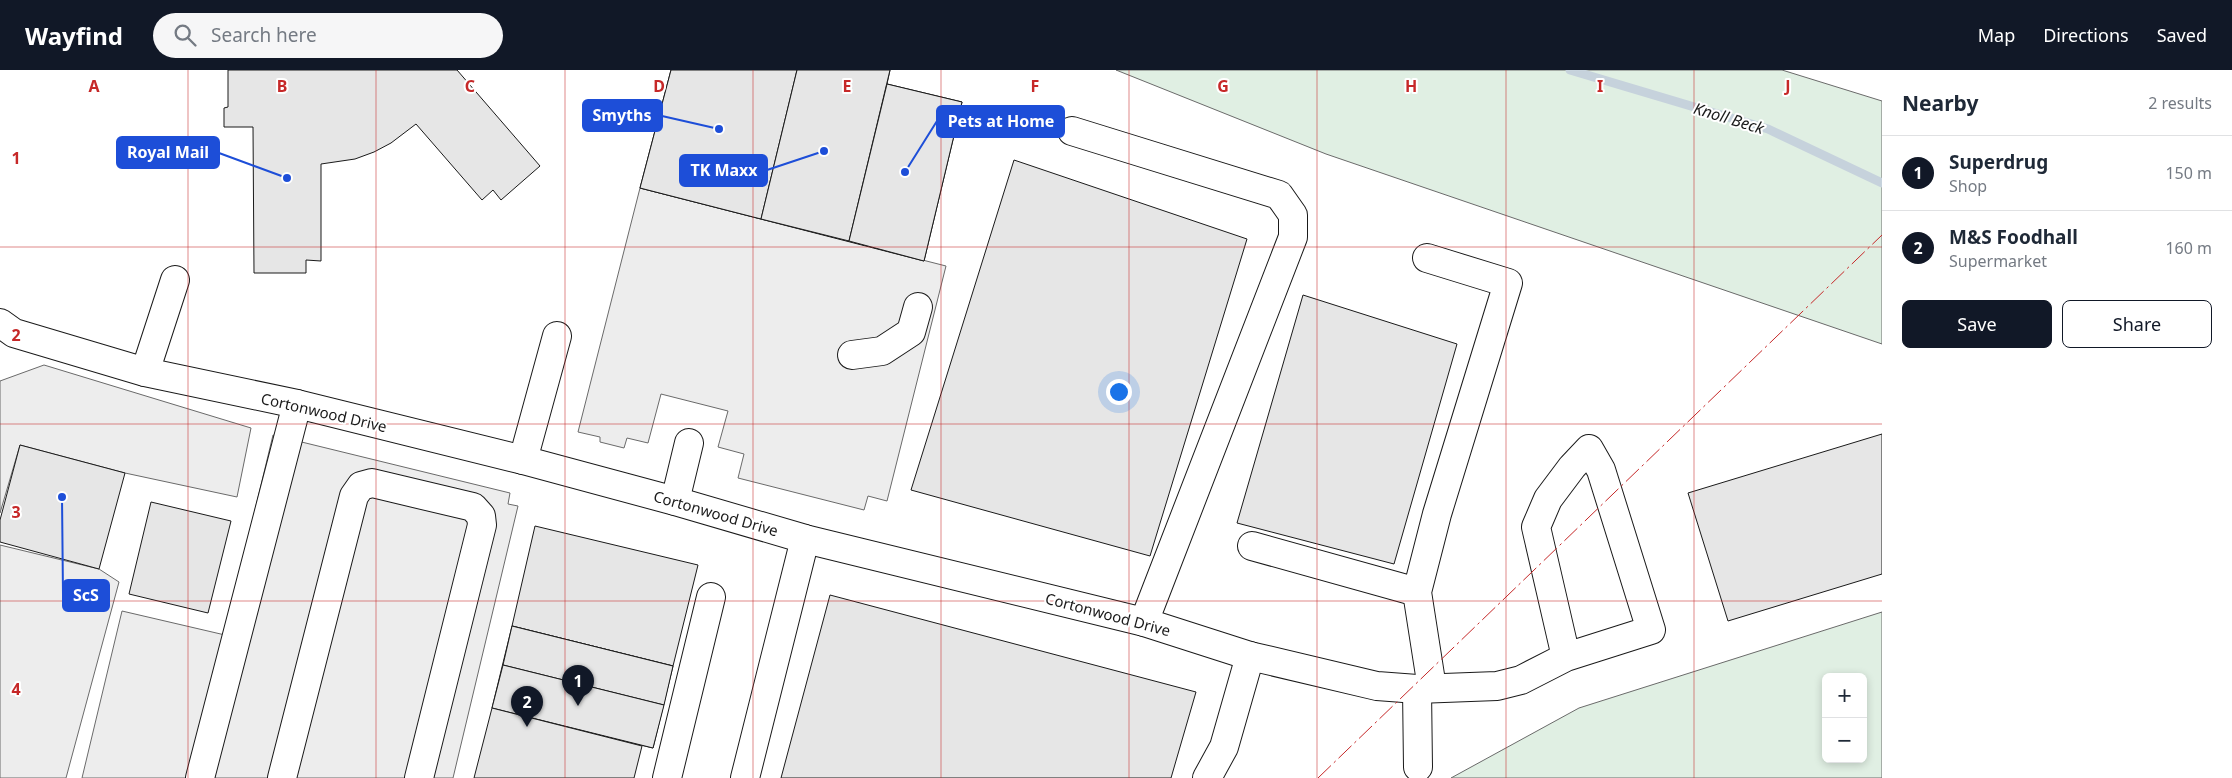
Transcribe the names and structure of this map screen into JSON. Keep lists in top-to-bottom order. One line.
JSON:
{"streets":{"street":["Cortonwood Drive"]},"water":["Knoll Beck"],"places":["Smyths","TK Maxx","Pets at Home","Royal Mail","ScS"],"page":{"header":"Wayfind","search":"Search here","nav":["Map","Directions","Saved"],"heading":["Nearby","2 results"],"list":[{"mark":"1","name":"Superdrug","note":"Shop","value":"150 m"},{"mark":"2","name":"M&S Foodhall","note":"Supermarket","value":"160 m"}],"buttons":["Save","Share"],"pins":["1","2"],"map_buttons":["+","−"]},"grid":{"columns":["A","B","C","D","E","F","G","H","I","J"],"rows":["1","2","3","4"]}}
